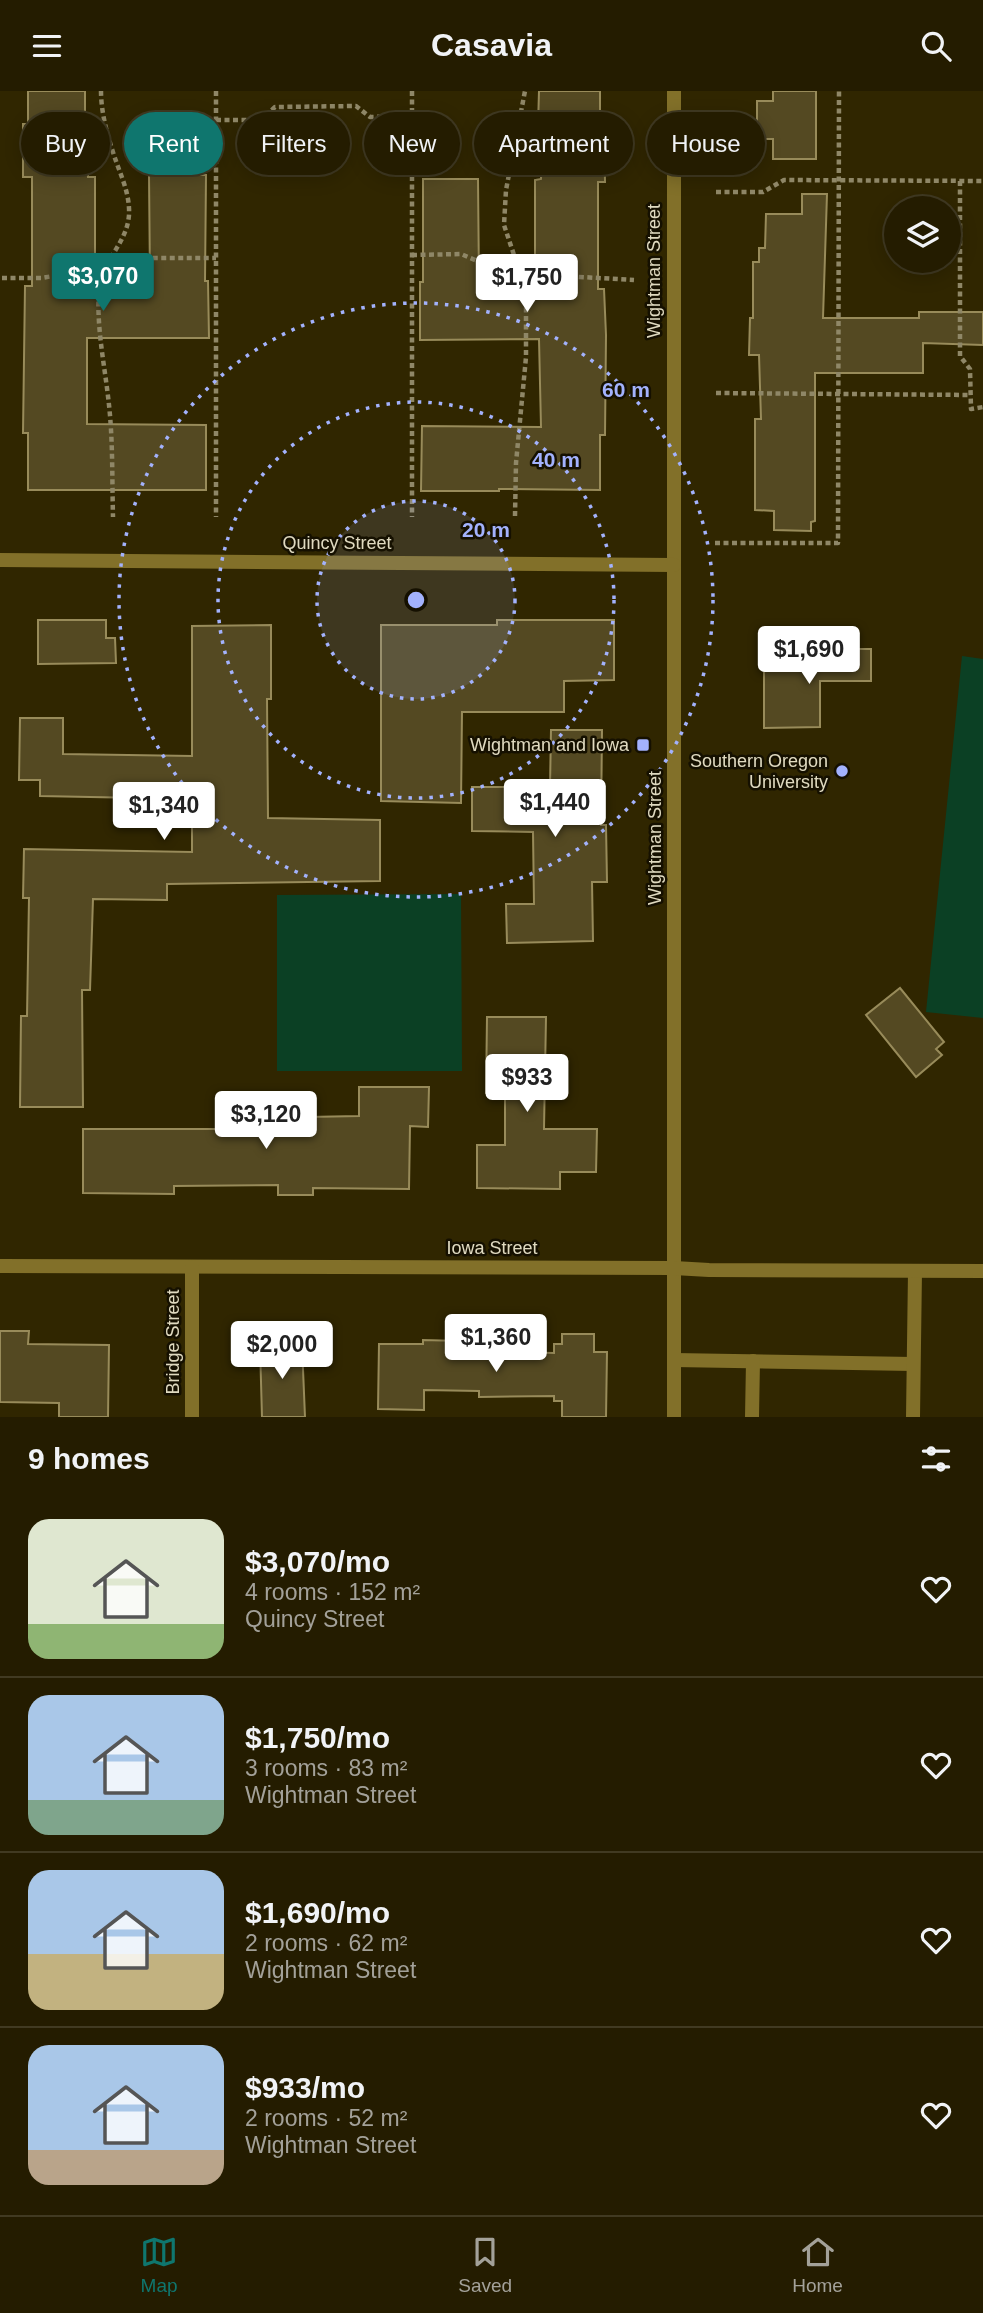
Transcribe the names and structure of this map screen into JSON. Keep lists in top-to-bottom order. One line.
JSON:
{"streets":{"street":["Wightman Street","Quincy Street","Iowa Street","Bridge Street"]},"crossings":[["Wightman Street","Quincy Street"],["Wightman Street","Iowa Street"],["Iowa Street","Bridge Street"]],"places":{"transit":["Wightman and Iowa"],"other":["Southern Oregon University"]},"page":{"header":"Casavia","chip":["Buy","Rent","Filters","New","Apartment","House"],"price":["$3,070","$1,750","$1,690","$1,440","$1,340","$933","$3,120","$1,360","$2,000"],"heading":"9 homes","list":[{"name":"$3,070/mo","note":"4 rooms · 152 m² · Quincy Street"},{"name":"$1,750/mo","note":"3 rooms · 83 m² · Wightman Street"},{"name":"$1,690/mo","note":"2 rooms · 62 m² · Wightman Street"},{"name":"$933/mo","note":"2 rooms · 52 m² · Wightman Street"}],"tabs":["Map","Saved","Home"]},"rings":["60 m","40 m","20 m"]}
